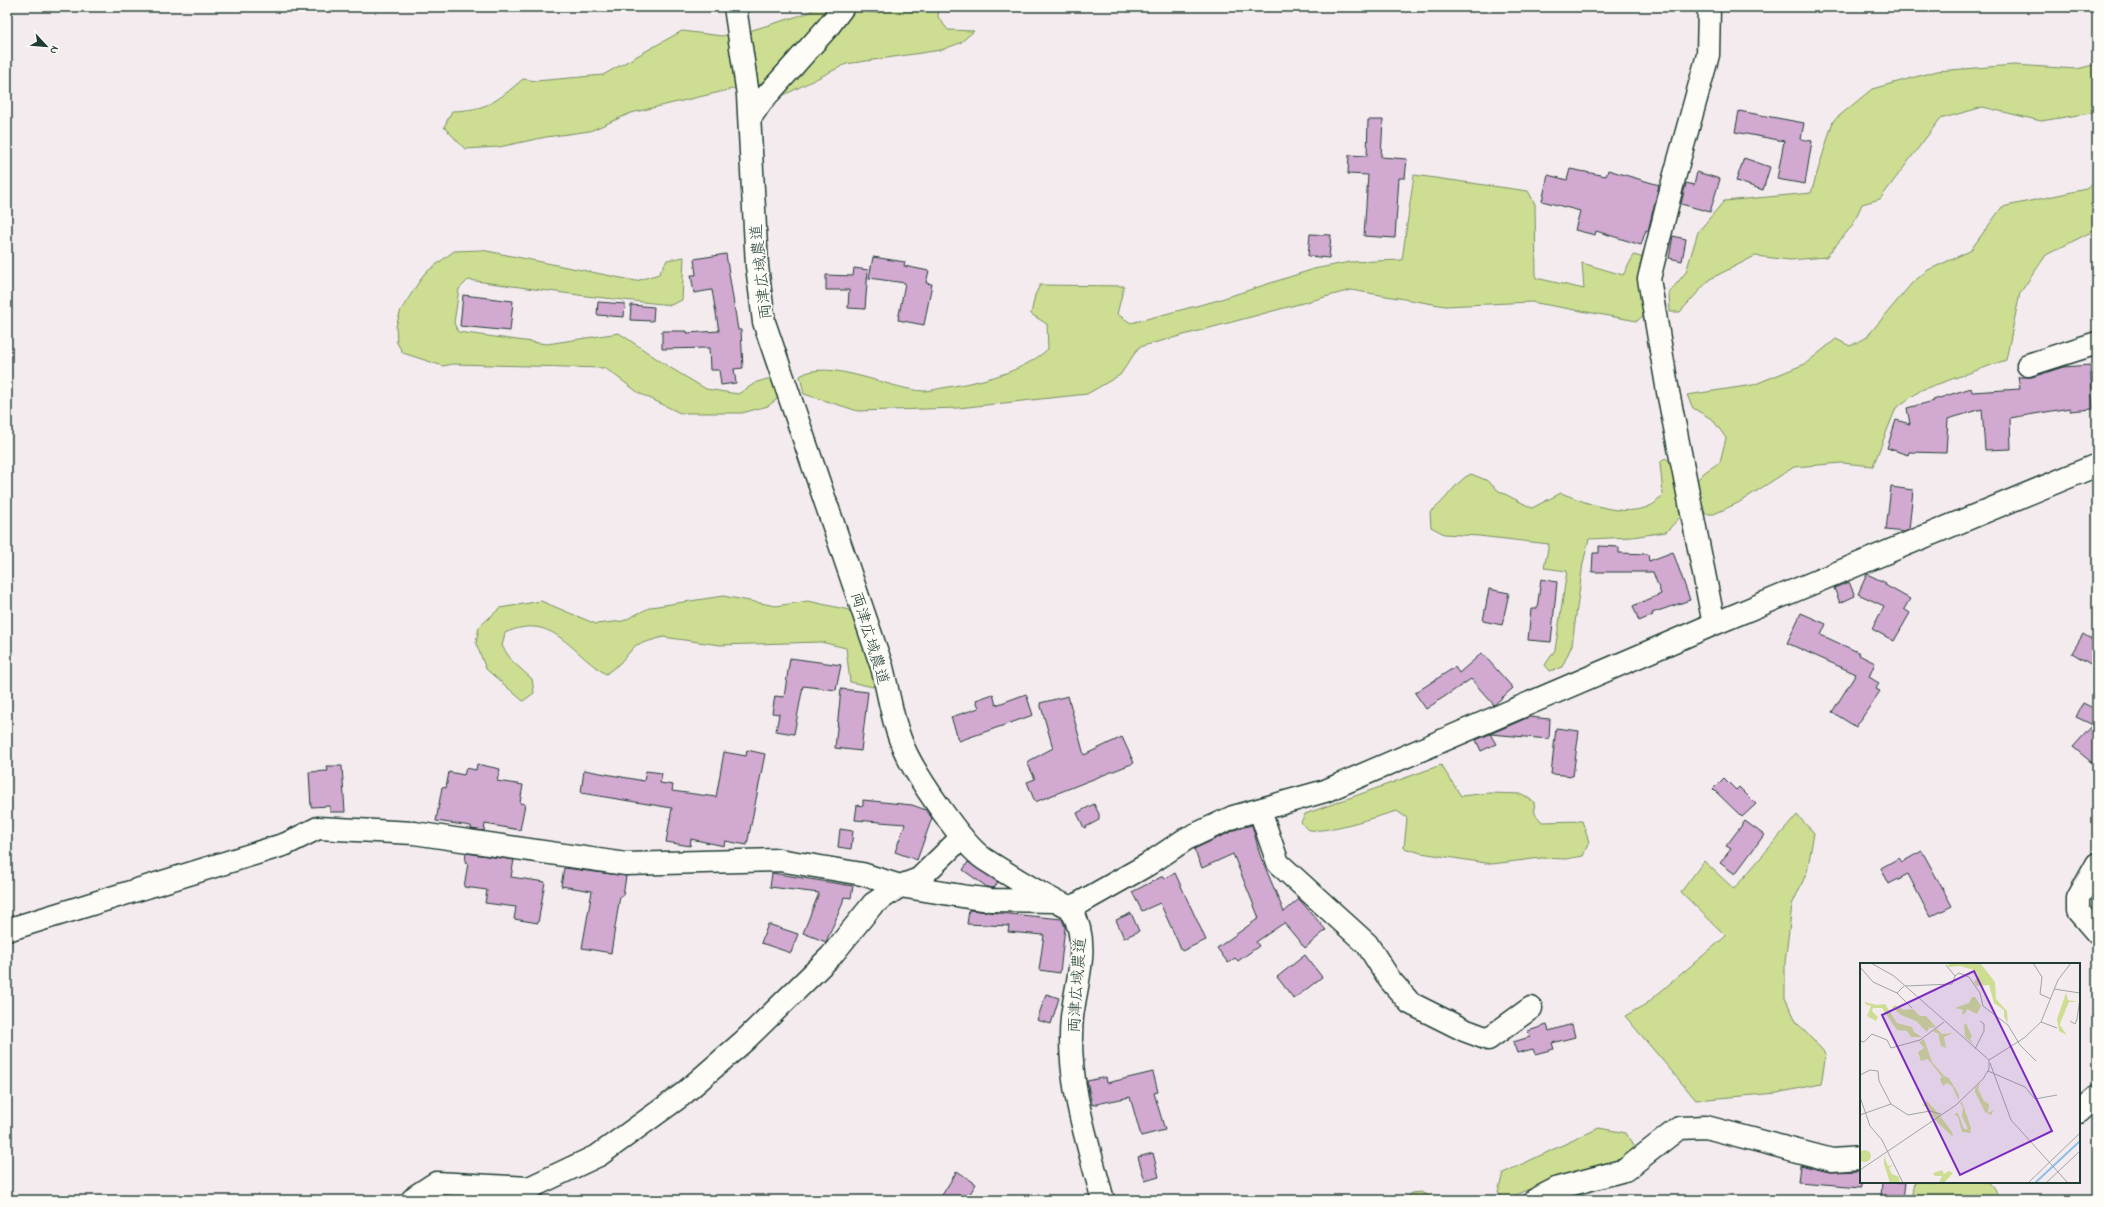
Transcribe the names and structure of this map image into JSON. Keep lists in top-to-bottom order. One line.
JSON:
{"streets":{"street":["両津広域農道"]},"north":"bottom right"}
